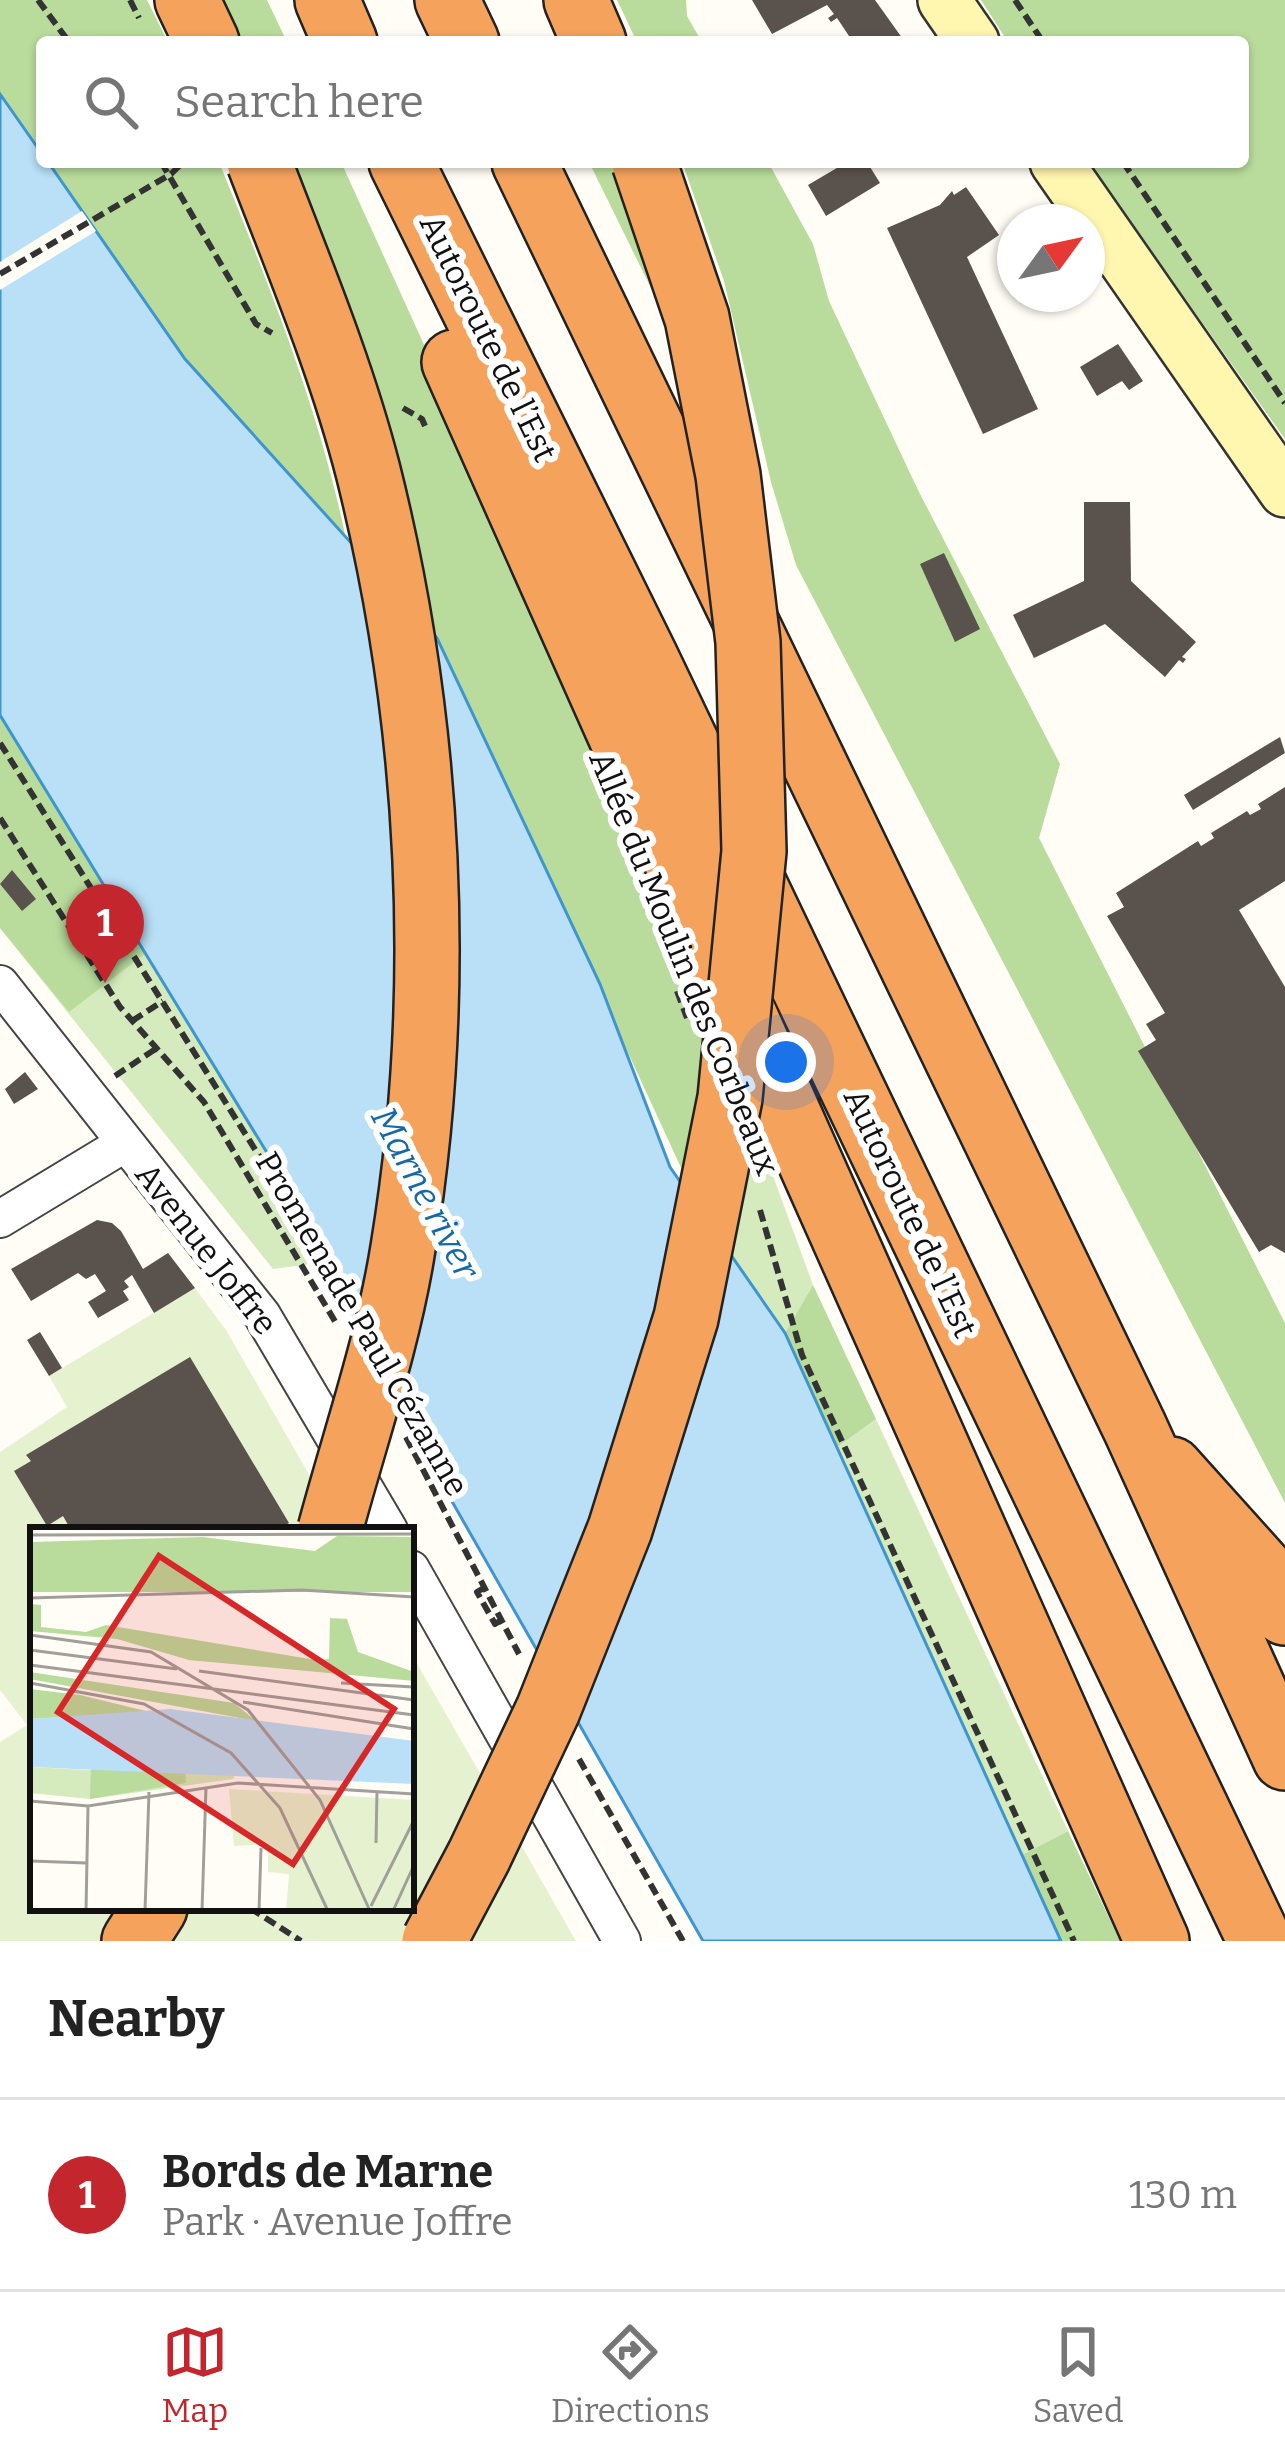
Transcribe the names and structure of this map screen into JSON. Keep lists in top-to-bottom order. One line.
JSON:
{"streets":{"highway":["Autoroute de l’Est"],"street":["Avenue Joffre"],"path":["Allée du Moulin des Corbeaux","Promenade Paul Cézanne"]},"water":["Marne river"],"north":"top right","page":{"search":"Search here","pins":"1","heading":"Nearby","list":[{"mark":"1","name":"Bords de Marne","note":"Park · Avenue Joffre","value":"130 m"}],"nav":["Map","Directions","Saved"]}}
